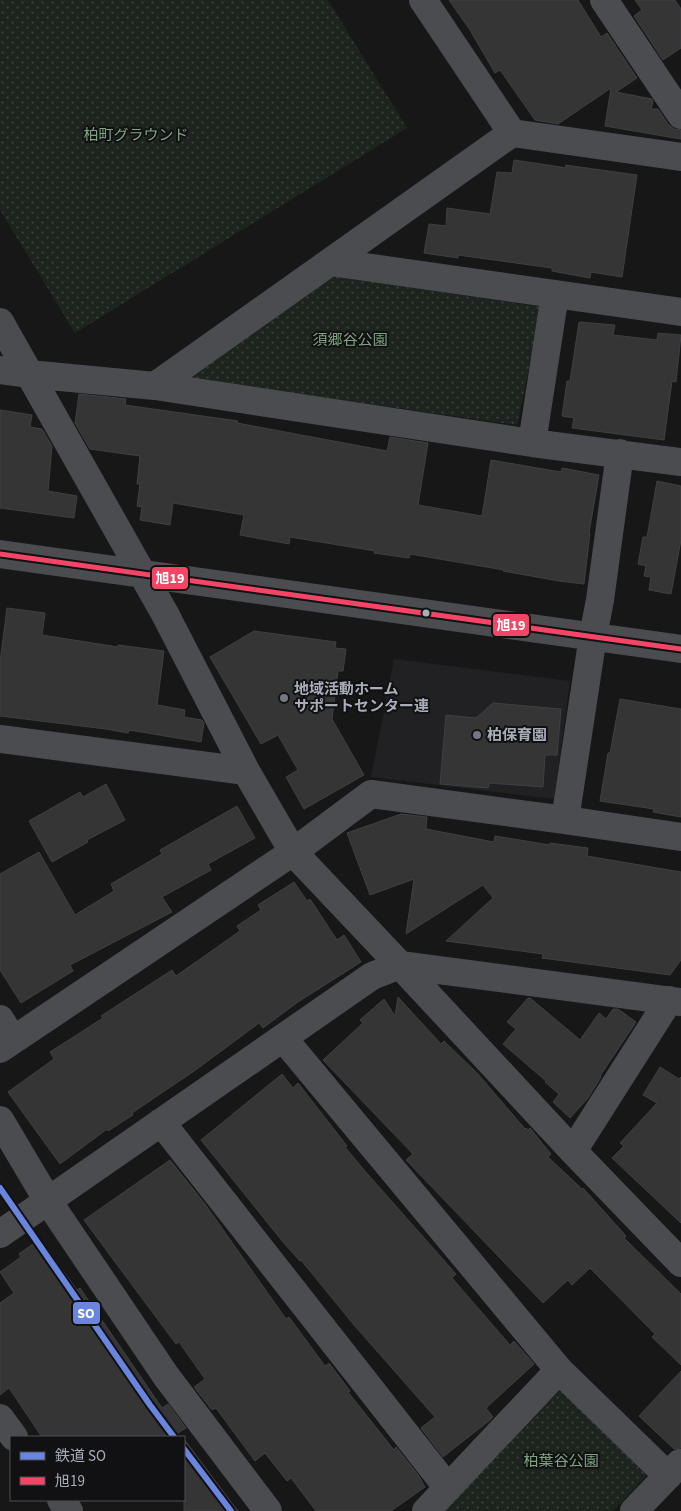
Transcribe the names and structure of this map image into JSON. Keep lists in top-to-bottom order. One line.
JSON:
{"parks":["柏町グラウンド","須郷谷公園","柏葉谷公園"],"places":["地域活動ホーム サポートセンター連","柏保育園"],"lines":["transit line 旭19","rail line SO"],"legend":["鉄道 SO","旭19"]}
